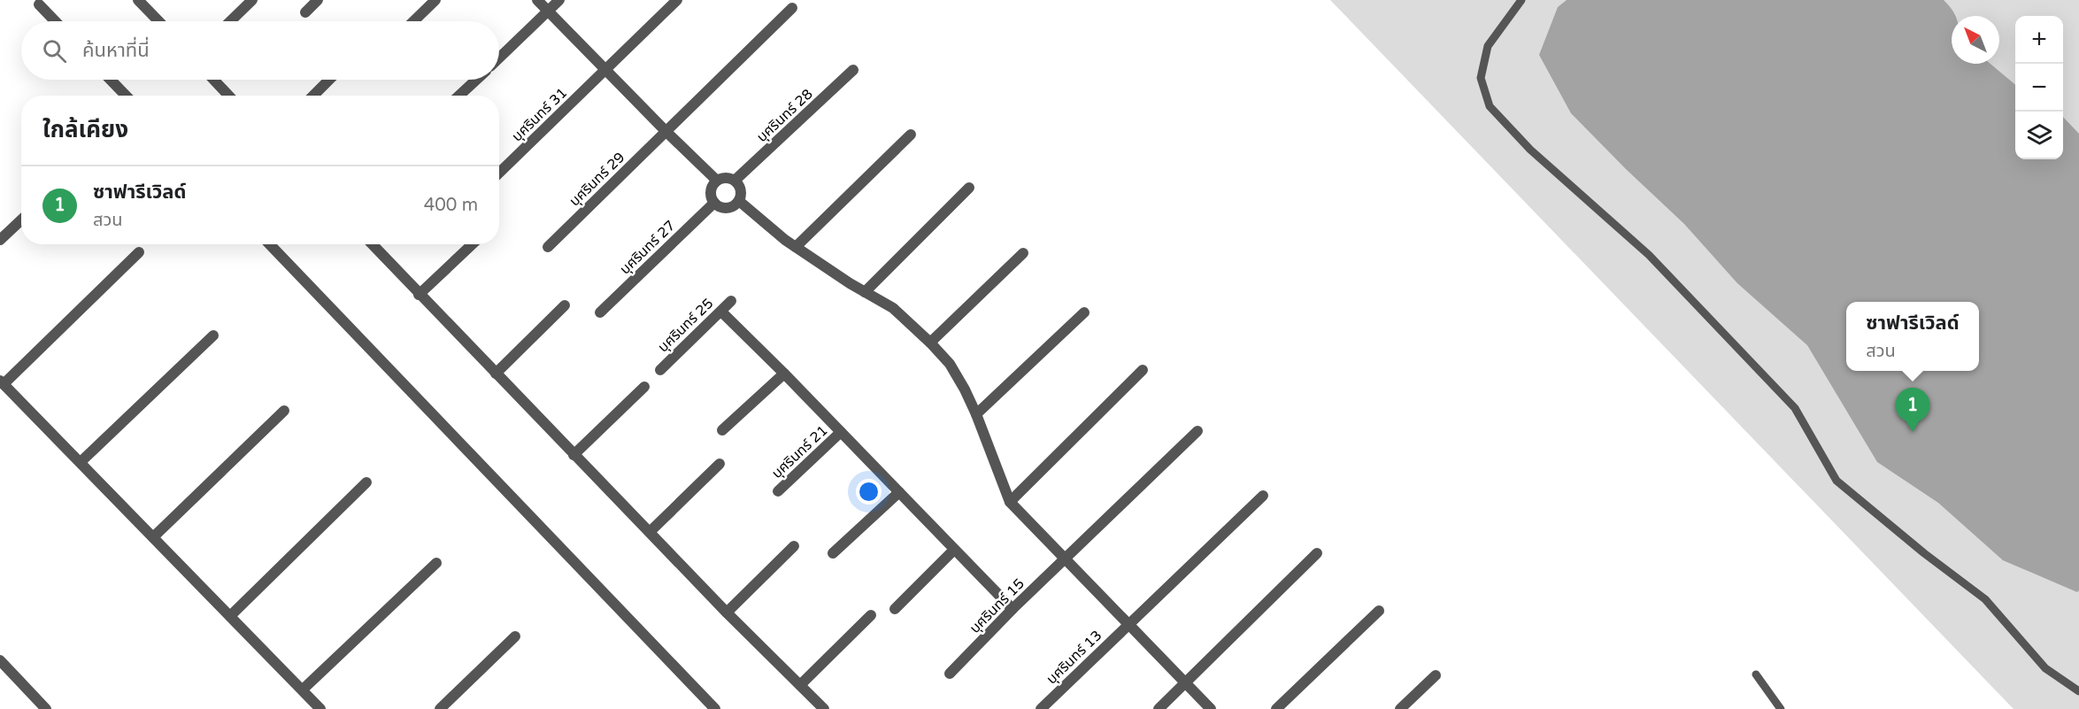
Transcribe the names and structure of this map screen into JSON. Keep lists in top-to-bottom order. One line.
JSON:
{"streets":{"street":["บุศรินทร์ 31","บุศรินทร์ 28","บุศรินทร์ 29","บุศรินทร์ 27","บุศรินทร์ 25","บุศรินทร์ 21","บุศรินทร์ 15","บุศรินทร์ 13"]},"crossings":[["บุศรินทร์ 28","บุศรินทร์ 27"]],"north":"top left","page":{"map_buttons":["+","−"],"search":"ค้นหาที่นี่","heading":"ใกล้เคียง","list":[{"mark":"1","name":"ซาฟารีเวิลด์","note":"สวน","value":"400 m"}],"popup":["ซาฟารีเวิลด์","สวน"],"pins":"1"}}
